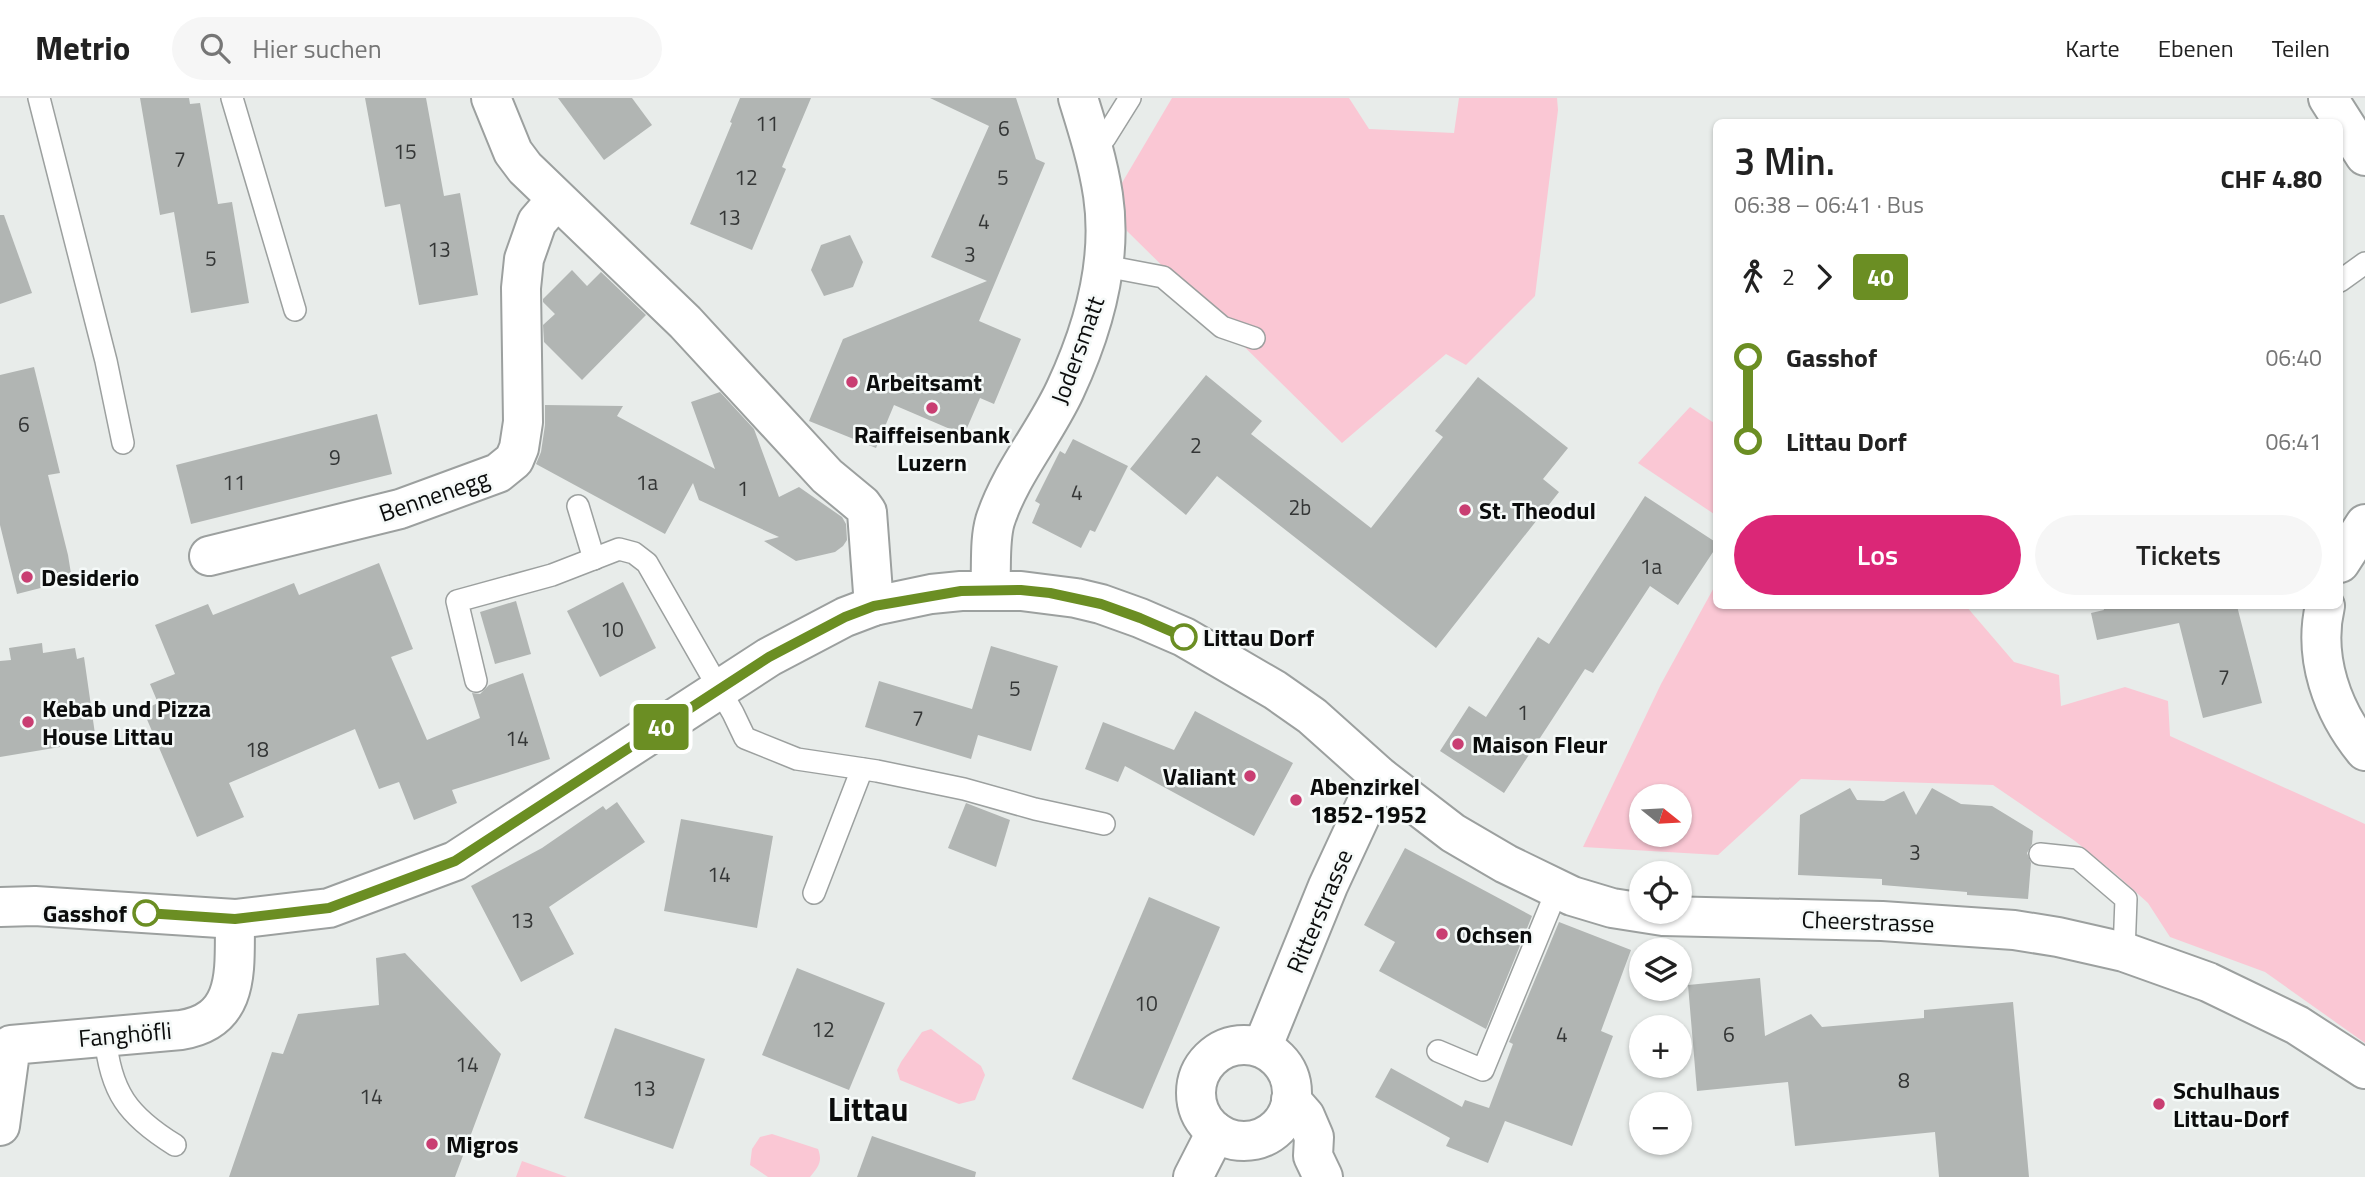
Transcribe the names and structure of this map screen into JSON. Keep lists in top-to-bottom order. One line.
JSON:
{"streets":{"street":["Jodersmatt","Bennenegg","Ritterstrasse","Cheerstrasse","Fanghöfli"]},"crossings":[["Jodersmatt","Cheerstrasse"],["Ritterstrasse","Cheerstrasse"],["Cheerstrasse","Fanghöfli"]],"districts":["Littau"],"places":["Arbeitsamt","Raiffeisenbank Luzern","St. Theodul","Desiderio","Littau Dorf","Kebab und Pizza House Littau","Maison Fleur","Valiant","Abenzirkel 1852-1952","Gasshof","Ochsen","Schulhaus Littau-Dorf","Migros"],"lines":["bus line 40"],"house_numbers":["11","6","15","7","12","5","13","4","13","3","5","6","2","9","11","1a","1","4","2b","1a","10","7","5","1","7","14","18","3","14","13","10","12","4","6","14","8","13","14"],"north":"right","page":{"header":"Metrio","search":"Hier suchen","nav":["Karte","Ebenen","Teilen"],"on_map":"40","heading":["3 Min.","06:38 – 06:41 · Bus","CHF 4.80"],"legs":["2","40"],"list":[{"name":"Gasshof","value":"06:40"},{"name":"Littau Dorf","value":"06:41"}],"buttons":["Los","Tickets"],"map_buttons":["+","−"]}}
